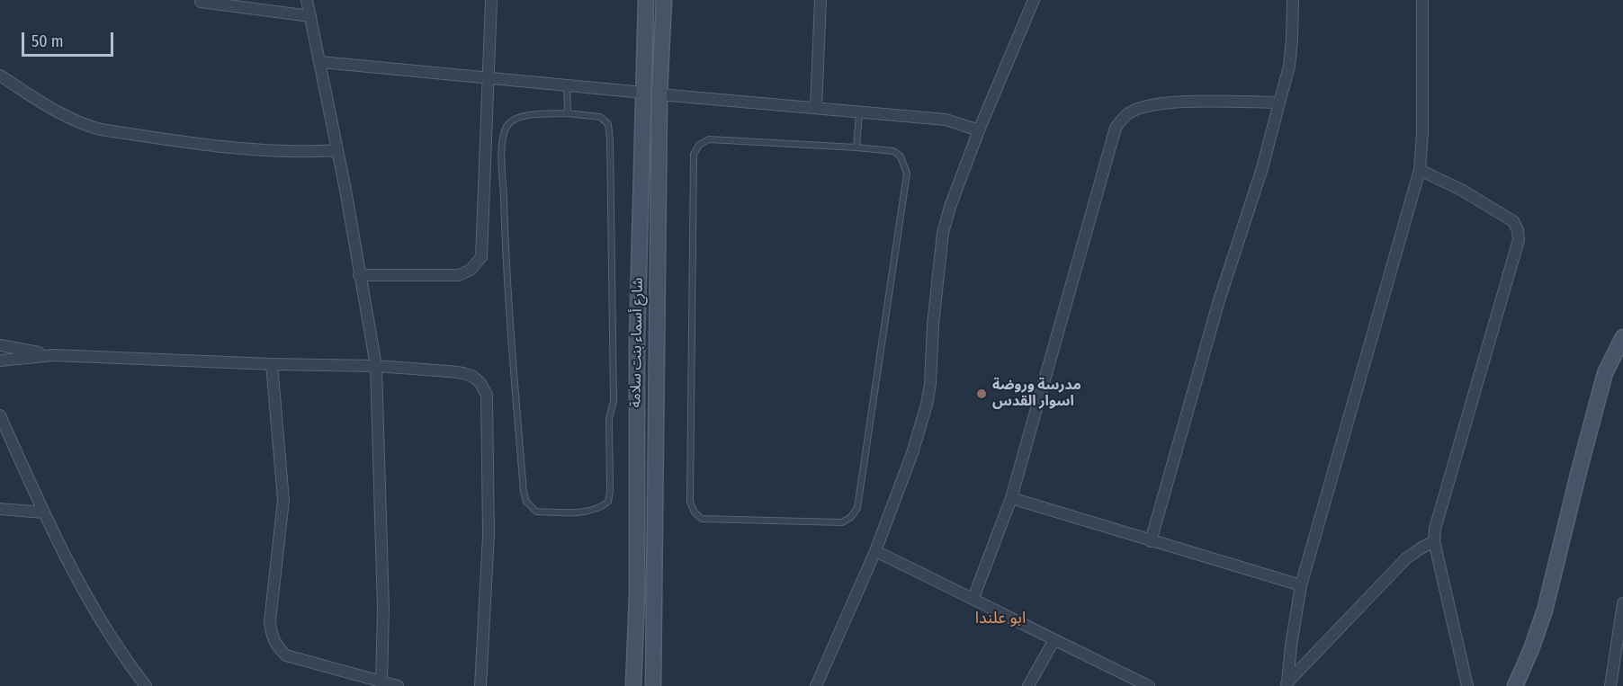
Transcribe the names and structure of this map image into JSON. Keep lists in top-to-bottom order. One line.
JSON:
{"streets":{"main road":["شارع أسماء بنت سلامة"]},"districts":["ابو علندا"],"places":["مدرسة وروضة اسوار القدس"],"scale_bar":"50 m"}
